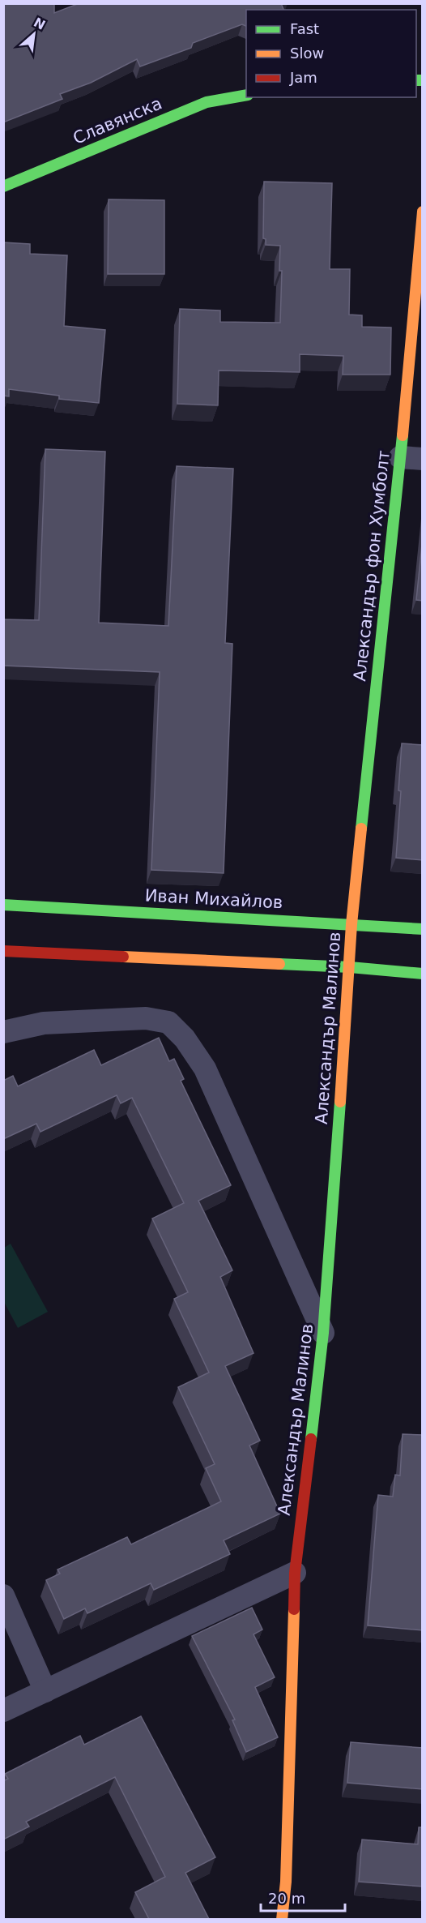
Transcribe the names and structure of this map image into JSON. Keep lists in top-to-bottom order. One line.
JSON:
{"streets":{"street":["Славянска","Александър фон Хумболт","Иван Михайлов","Александър Малинов"]},"crossings":[["Александър фон Хумболт","Иван Михайлов"],["Александър фон Хумболт","Александър Малинов"],["Иван Михайлов","Александър Малинов"]],"legend":["Fast","Slow","Jam"],"scale_bar":"20 m","north":"top right"}
